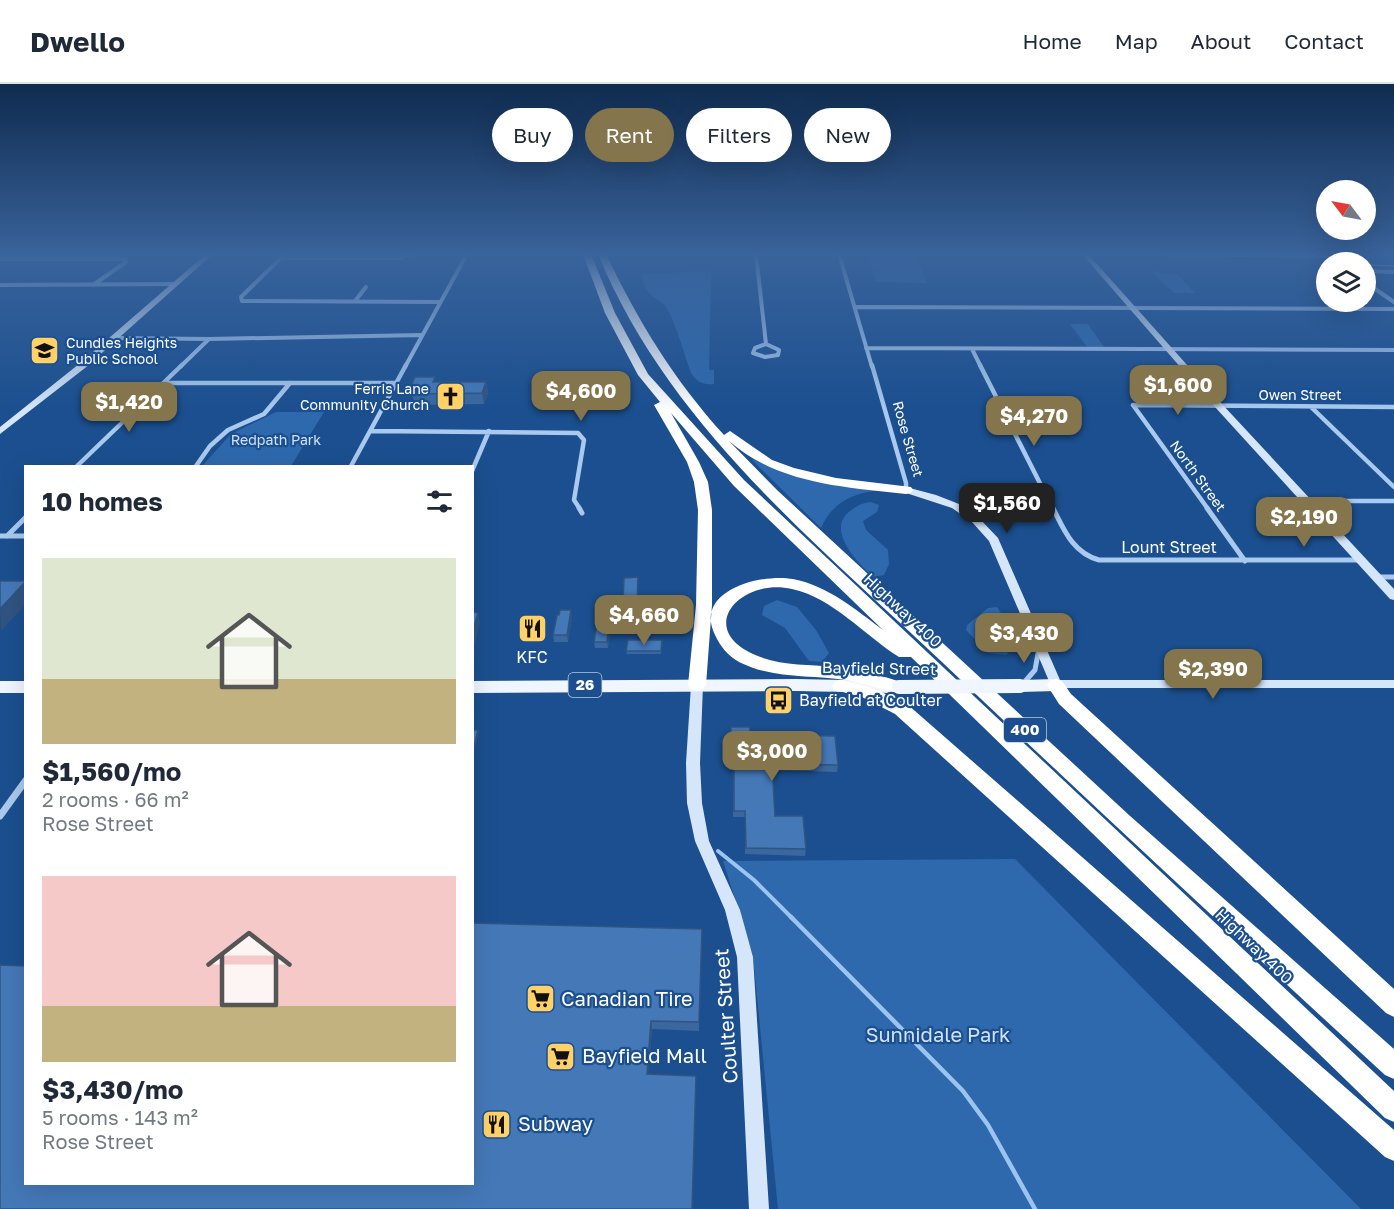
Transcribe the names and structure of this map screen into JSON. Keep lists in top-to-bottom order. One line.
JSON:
{"streets":{"highway":["Highway 400","400"],"main road":["Bayfield Street","26"],"street":["Owen Street","Rose Street","North Street","Lount Street","Coulter Street"]},"crossings":[["Owen Street","North Street"],["Rose Street","Bayfield Street"],["North Street","Lount Street"],["Bayfield Street","Coulter Street"]],"parks":["Redpath Park","Sunnidale Park"],"places":{"school or university":["Cundles Heights Public School"],"church":["Ferris Lane Community Church"],"restaurant":["KFC","Subway"],"bus stop":["Bayfield at Coulter"],"supermarket":["Canadian Tire","Bayfield Mall"]},"north":"top left","page":{"header":"Dwello","nav":["Home","Map","About","Contact"],"chip":["Buy","Rent","Filters","New"],"price":["$1,600","$4,600","$1,420","$4,270","$1,560","$2,190","$4,660","$3,430","$2,390","$3,000"],"heading":"10 homes","list":[{"name":"$1,560/mo","note":"2 rooms · 66 m² · Rose Street"},{"name":"$3,430/mo","note":"5 rooms · 143 m² · Rose Street"}]}}
